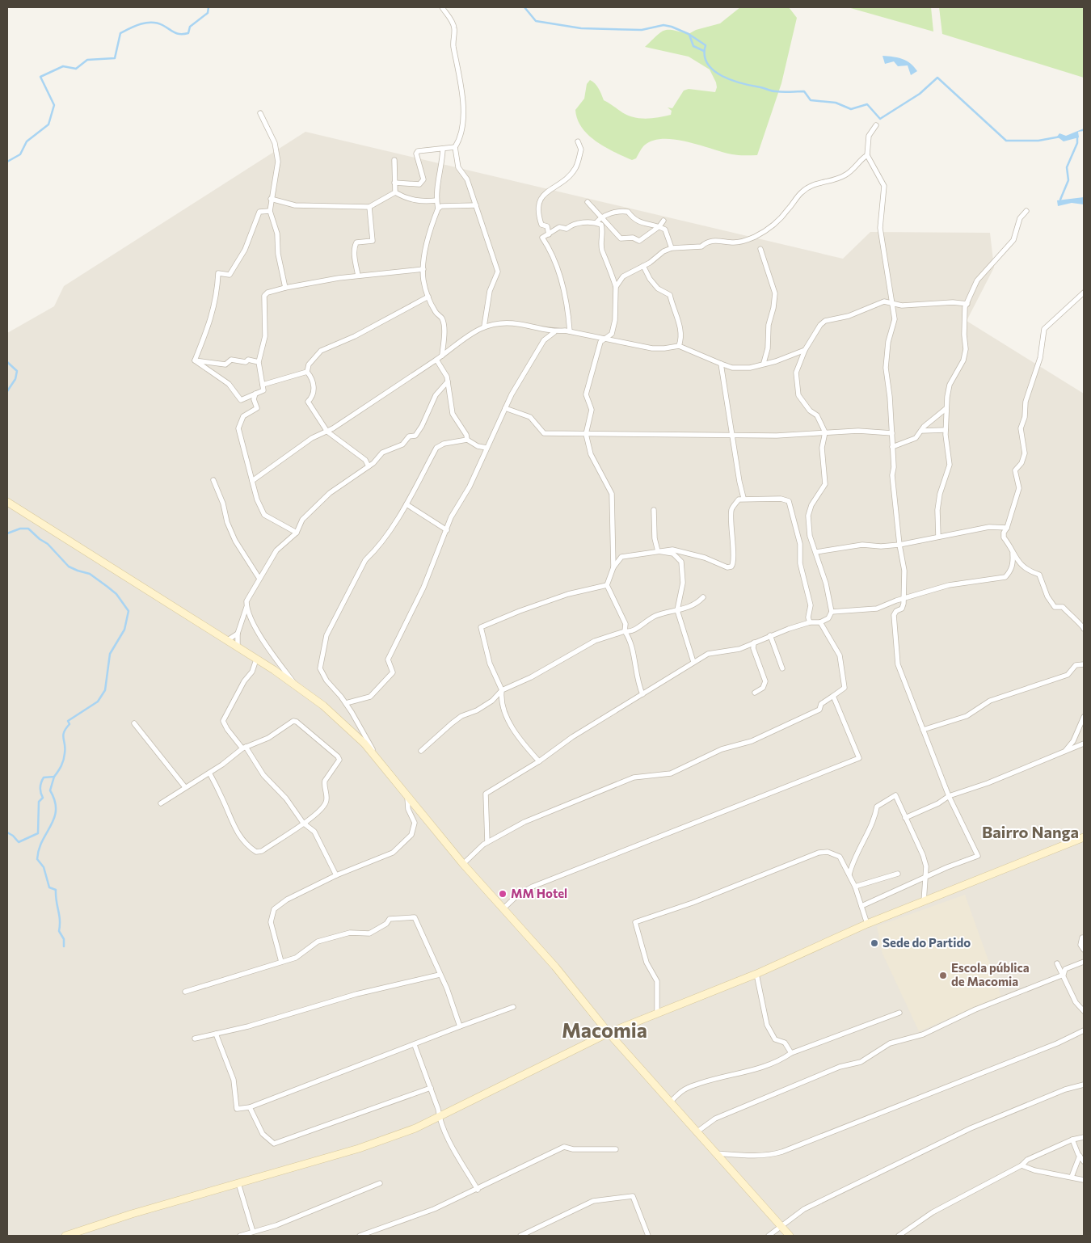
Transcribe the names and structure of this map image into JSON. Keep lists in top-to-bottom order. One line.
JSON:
{"districts":["Bairro Nanga","Macomia"],"places":["MM Hotel","Sede do Partido","Escola pública de Macomia"]}
